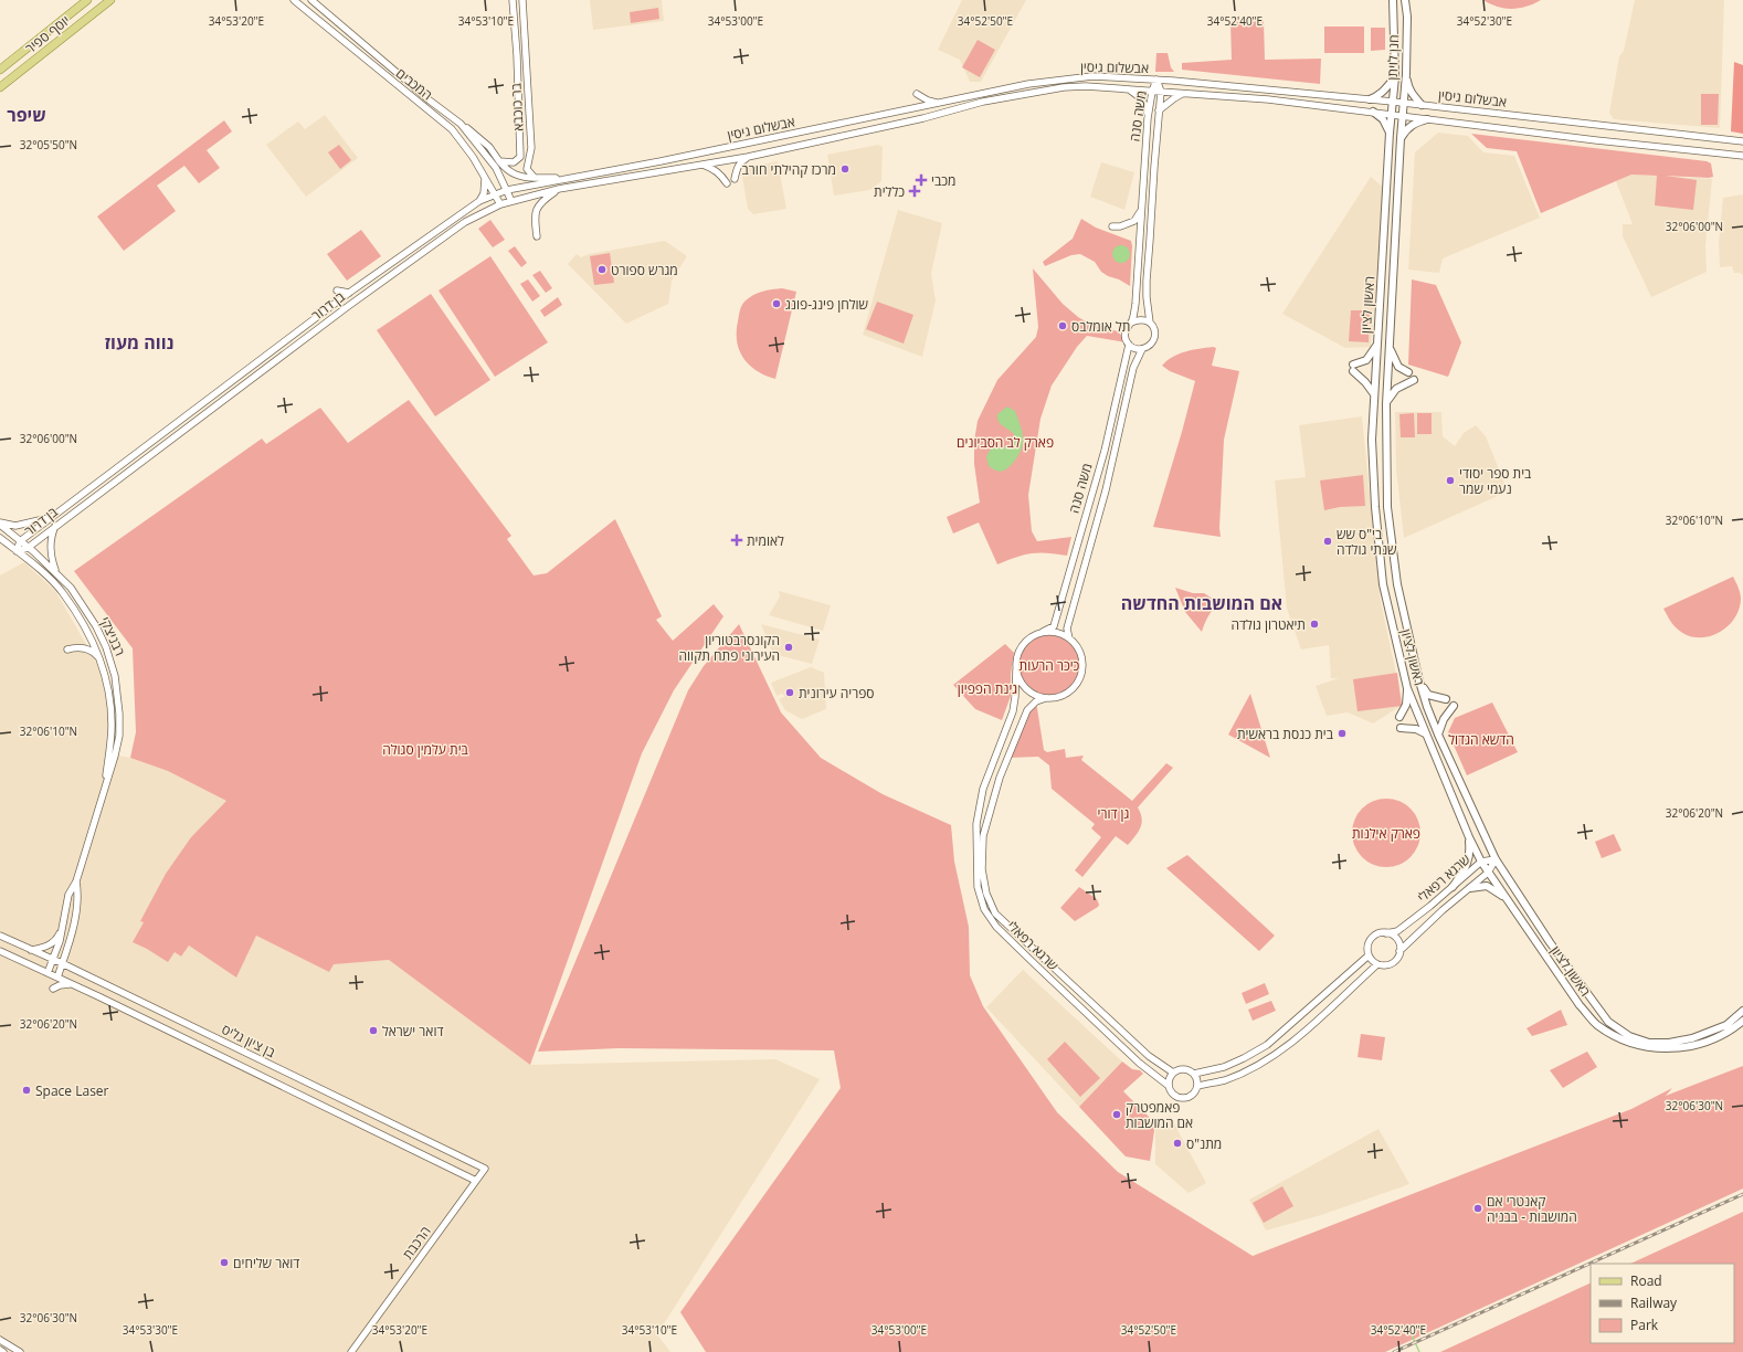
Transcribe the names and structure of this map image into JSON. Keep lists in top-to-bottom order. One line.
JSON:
{"streets":{"main road":["יוסף ספיר","חנן לויתן","ראשון לציון"],"street":["אבשלום גיסין","המכבים","בר כוכבא","משה סנה","בן דרור","רבניצקי","שרגא רפאלי","בן ציון גליס","הרכבת"]},"crossings":[["חנן לויתן","אבשלום גיסין"],["חנן לויתן","ראשון לציון"],["אבשלום גיסין","המכבים"],["אבשלום גיסין","משה סנה"],["אבשלום גיסין","ראשון לציון"],["אבשלום גיסין","בן דרור"],["המכבים","בן דרור"],["משה סנה","שרגא רפאלי"],["ראשון לציון","שרגא רפאלי"],["בן דרור","רבניצקי"],["רבניצקי","בן ציון גליס"],["בן ציון גליס","הרכבת"]],"districts":["שיפר","נווה מעוז","אם המושבות החדשה"],"parks":["פארק לב הסביונים","כיכר הרעות","גינת הפפיון","הדשא הגדול","בית עלמין סגולה","גן דורי","פארק אילנות"],"places":{"other":["מרכז קהילתי חורב","מגרש ספורט","שולחן פינג-פונג","תל אומלבס","בית ספר יסודי נעמי שמר","בי\"ס שש שנתי גולדה","תיאטרון גולדה","הקונסרבטוריון העירוני פתח תקווה","ספריה עירונית","בית כנסת בראשית","דואר ישראל","Space Laser","פאמפטרק אם המושבות","מתנ\"ס","קאנטרי אם המושבות - בבניה","דואר שליחים"],"health":["מכבי","כללית","לאומית"]},"legend":["Road","Railway","Park"],"coordinates":["34°53'20\"E","34°53'10\"E","34°53'00\"E","34°52'50\"E","34°52'40\"E","34°52'30\"E","32°05'50\"N","32°06'00\"N","32°06'10\"N","32°06'20\"N","32°06'30\"N","34°53'30\"E"]}
